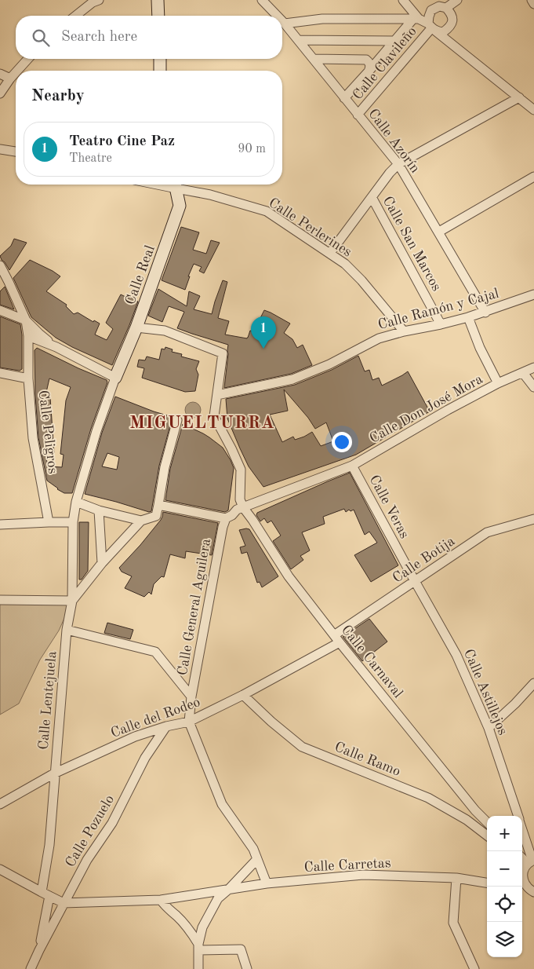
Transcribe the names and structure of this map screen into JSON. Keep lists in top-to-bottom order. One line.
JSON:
{"streets":{"street":["Calle Clavileño","Calle Azorín","Calle Perlerines","Calle San Marcos","Calle Real","Calle Ramón y Cajal","Calle Don José Mora","Calle Peligros","Calle Veras","Calle Botija","Calle General Aguilera","Calle Carnaval","Calle Astillejos","Calle Lentejuela","Calle del Rodeo","Calle Ramo","Calle Pozuelo","Calle Carretas"]},"crossings":[["Calle Clavileño","Calle Azorín"],["Calle Azorín","Calle Ramón y Cajal"],["Calle Perlerines","Calle Real"],["Calle Perlerines","Calle Ramón y Cajal"],["Calle San Marcos","Calle Ramón y Cajal"],["Calle Real","Calle Lentejuela"],["Calle Don José Mora","Calle Veras"],["Calle Don José Mora","Calle Carnaval"],["Calle Veras","Calle Botija"],["Calle Veras","Calle Astillejos"],["Calle Botija","Calle Carnaval"],["Calle Botija","Calle Astillejos"],["Calle General Aguilera","Calle del Rodeo"],["Calle Carnaval","Calle del Rodeo"],["Calle Lentejuela","Calle del Rodeo"],["Calle Lentejuela","Calle Pozuelo"],["Calle Lentejuela","Calle Carretas"],["Calle del Rodeo","Calle Ramo"],["Calle del Rodeo","Calle Pozuelo"],["Calle Pozuelo","Calle Carretas"]],"districts":["MIGUELTURRA"],"page":{"search":"Search here","heading":"Nearby","list":[{"mark":"1","name":"Teatro Cine Paz","note":"Theatre","value":"90 m"}],"pins":"1","map_buttons":["+","−"]}}
